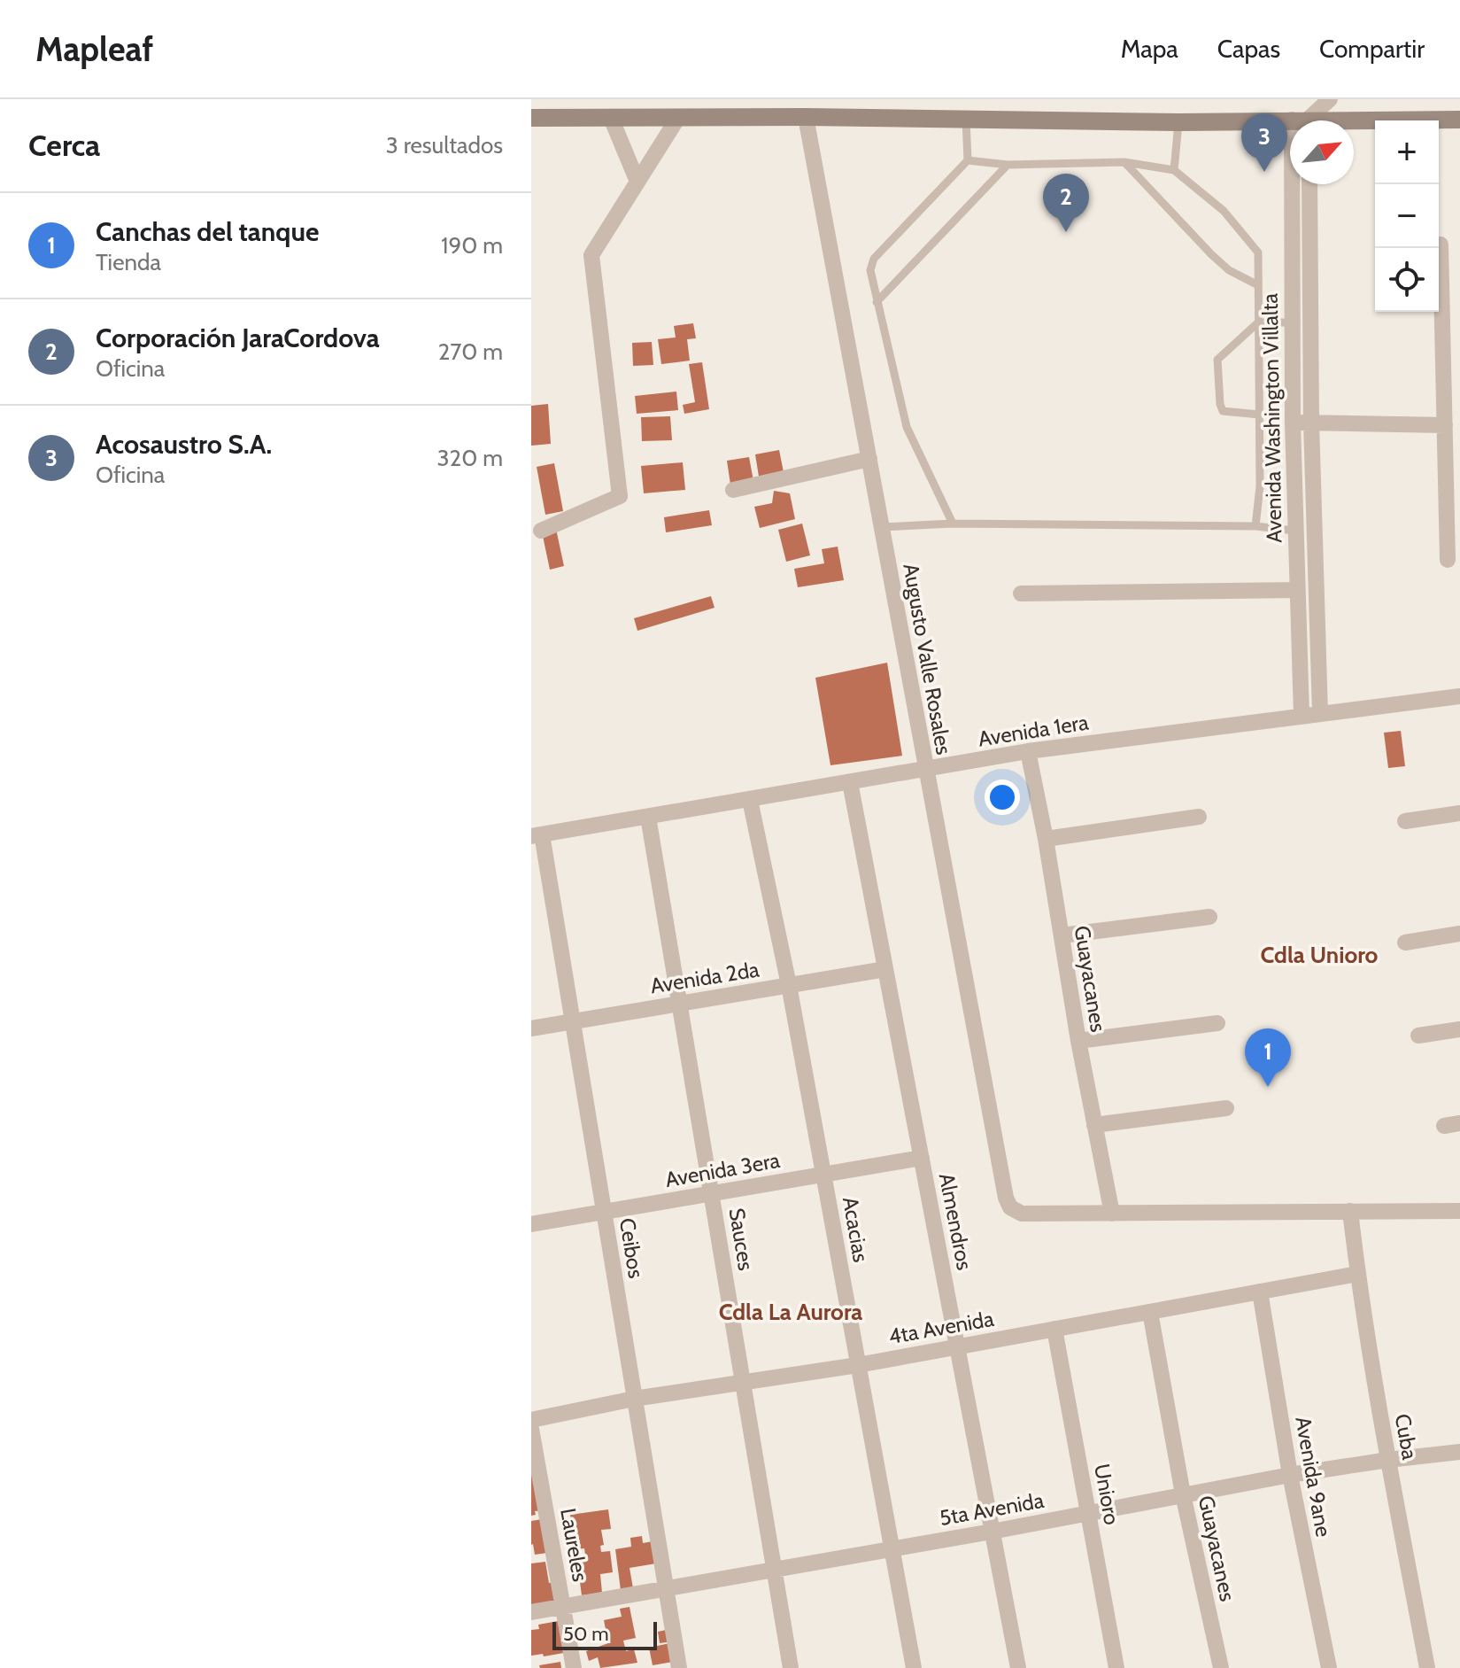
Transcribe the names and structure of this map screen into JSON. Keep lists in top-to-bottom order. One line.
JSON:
{"streets":{"street":["Avenida Washington Villalta","Augusto Valle Rosales","Avenida 1era","Avenida 2da","Guayacanes","Avenida 3era","Almendros","Acacias","Sauces","Ceibos","4ta Avenida","Cuba","Avenida 9ane","Unioro","5ta Avenida","Laureles"]},"crossings":[["Avenida Washington Villalta","Avenida 1era"],["Augusto Valle Rosales","Avenida 1era"],["Augusto Valle Rosales","Guayacanes"],["Avenida 1era","Guayacanes"],["Avenida 1era","Almendros"],["Avenida 1era","Acacias"],["Avenida 1era","Sauces"],["Avenida 1era","Ceibos"],["Avenida 2da","Almendros"],["Avenida 2da","Acacias"],["Avenida 2da","Sauces"],["Avenida 2da","Ceibos"],["Guayacanes","4ta Avenida"],["Guayacanes","5ta Avenida"],["Avenida 3era","Almendros"],["Avenida 3era","Acacias"],["Avenida 3era","Sauces"],["Avenida 3era","Ceibos"],["Almendros","4ta Avenida"],["Almendros","5ta Avenida"],["Acacias","4ta Avenida"],["Acacias","5ta Avenida"],["Sauces","4ta Avenida"],["Sauces","5ta Avenida"],["Ceibos","4ta Avenida"],["Ceibos","5ta Avenida"],["4ta Avenida","Cuba"],["4ta Avenida","Avenida 9ane"],["4ta Avenida","Unioro"],["Cuba","5ta Avenida"],["Avenida 9ane","5ta Avenida"],["Unioro","5ta Avenida"],["5ta Avenida","Laureles"]],"districts":["Cdla Unioro","Cdla La Aurora"],"scale_bar":"50 m","north":"top right","page":{"header":"Mapleaf","nav":["Mapa","Capas","Compartir"],"heading":["Cerca","3 resultados"],"pins":["3","2","1"],"map_buttons":["+","−"],"list":[{"mark":"1","name":"Canchas del tanque","note":"Tienda","value":"190 m"},{"mark":"2","name":"Corporación JaraCordova","note":"Oficina","value":"270 m"},{"mark":"3","name":"Acosaustro S.A.","note":"Oficina","value":"320 m"}],"scale":"50 m"}}
